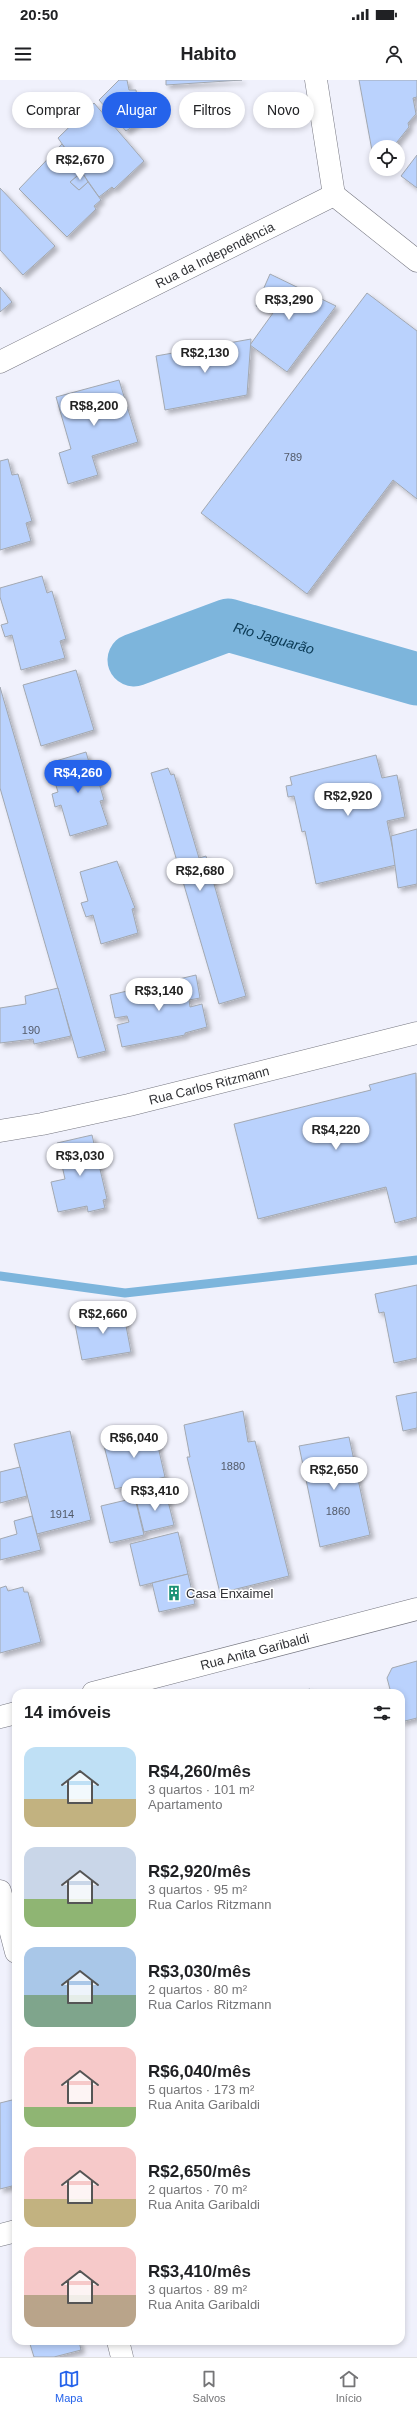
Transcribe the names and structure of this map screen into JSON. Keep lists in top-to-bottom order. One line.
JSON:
{"streets":{"street":["Rua da Independência","Rua Carlos Ritzmann","Rua Anita Garibaldi"]},"water":["Rio Jaguarão"],"places":{"building":["Casa Enxaimel"]},"house_numbers":["789","190","1880","1860","1914"],"page":{"status":"20:50","header":"Habito","chip":["Comprar","Alugar","Filtros","Novo"],"price":["R$2,670","R$3,290","R$2,130","R$8,200","R$4,260","R$2,920","R$2,680","R$3,140","R$4,220","R$3,030","R$2,660","R$6,040","R$2,650","R$3,410"],"heading":"14 imóveis","list":[{"name":"R$4,260/mês","note":"3 quartos · 101 m² · Apartamento"},{"name":"R$2,920/mês","note":"3 quartos · 95 m² · Rua Carlos Ritzmann"},{"name":"R$3,030/mês","note":"2 quartos · 80 m² · Rua Carlos Ritzmann"},{"name":"R$6,040/mês","note":"5 quartos · 173 m² · Rua Anita Garibaldi"},{"name":"R$2,650/mês","note":"2 quartos · 70 m² · Rua Anita Garibaldi"},{"name":"R$3,410/mês","note":"3 quartos · 89 m² · Rua Anita Garibaldi"}],"tabs":["Mapa","Salvos","Início"]}}
